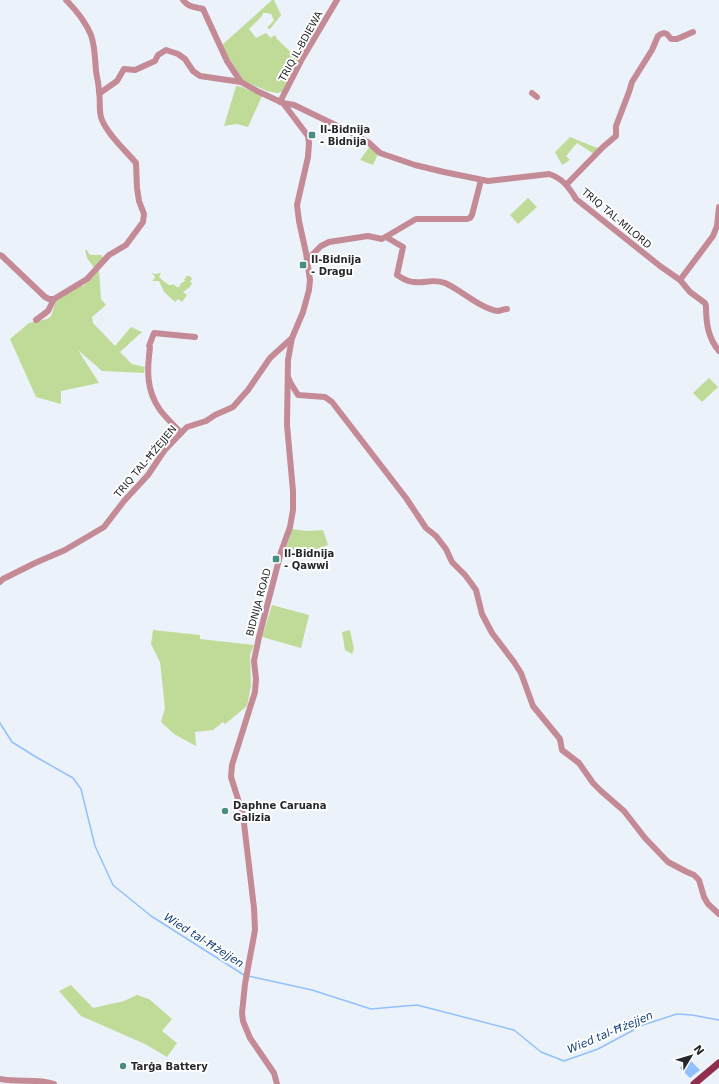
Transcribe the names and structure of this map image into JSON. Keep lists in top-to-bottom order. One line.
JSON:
{"streets":{"street":["TRIQ IL-BDIEWA","TRIQ TAL-MILORD","TRIQ TAL-ĦŻEJJEN","BIDNIJA ROAD"]},"crossings":[["TRIQ IL-BDIEWA","TRIQ TAL-MILORD"],["TRIQ IL-BDIEWA","BIDNIJA ROAD"],["TRIQ TAL-MILORD","BIDNIJA ROAD"],["TRIQ TAL-ĦŻEJJEN","BIDNIJA ROAD"]],"water":["Wied tal-Ħżejjen"],"places":{"transit":["Il-Bidnija - Bidnija","Il-Bidnija - Dragu","Il-Bidnija - Qawwi"],"other":["Daphne Caruana Galizia","Tarġa Battery"]},"north":"top right"}
